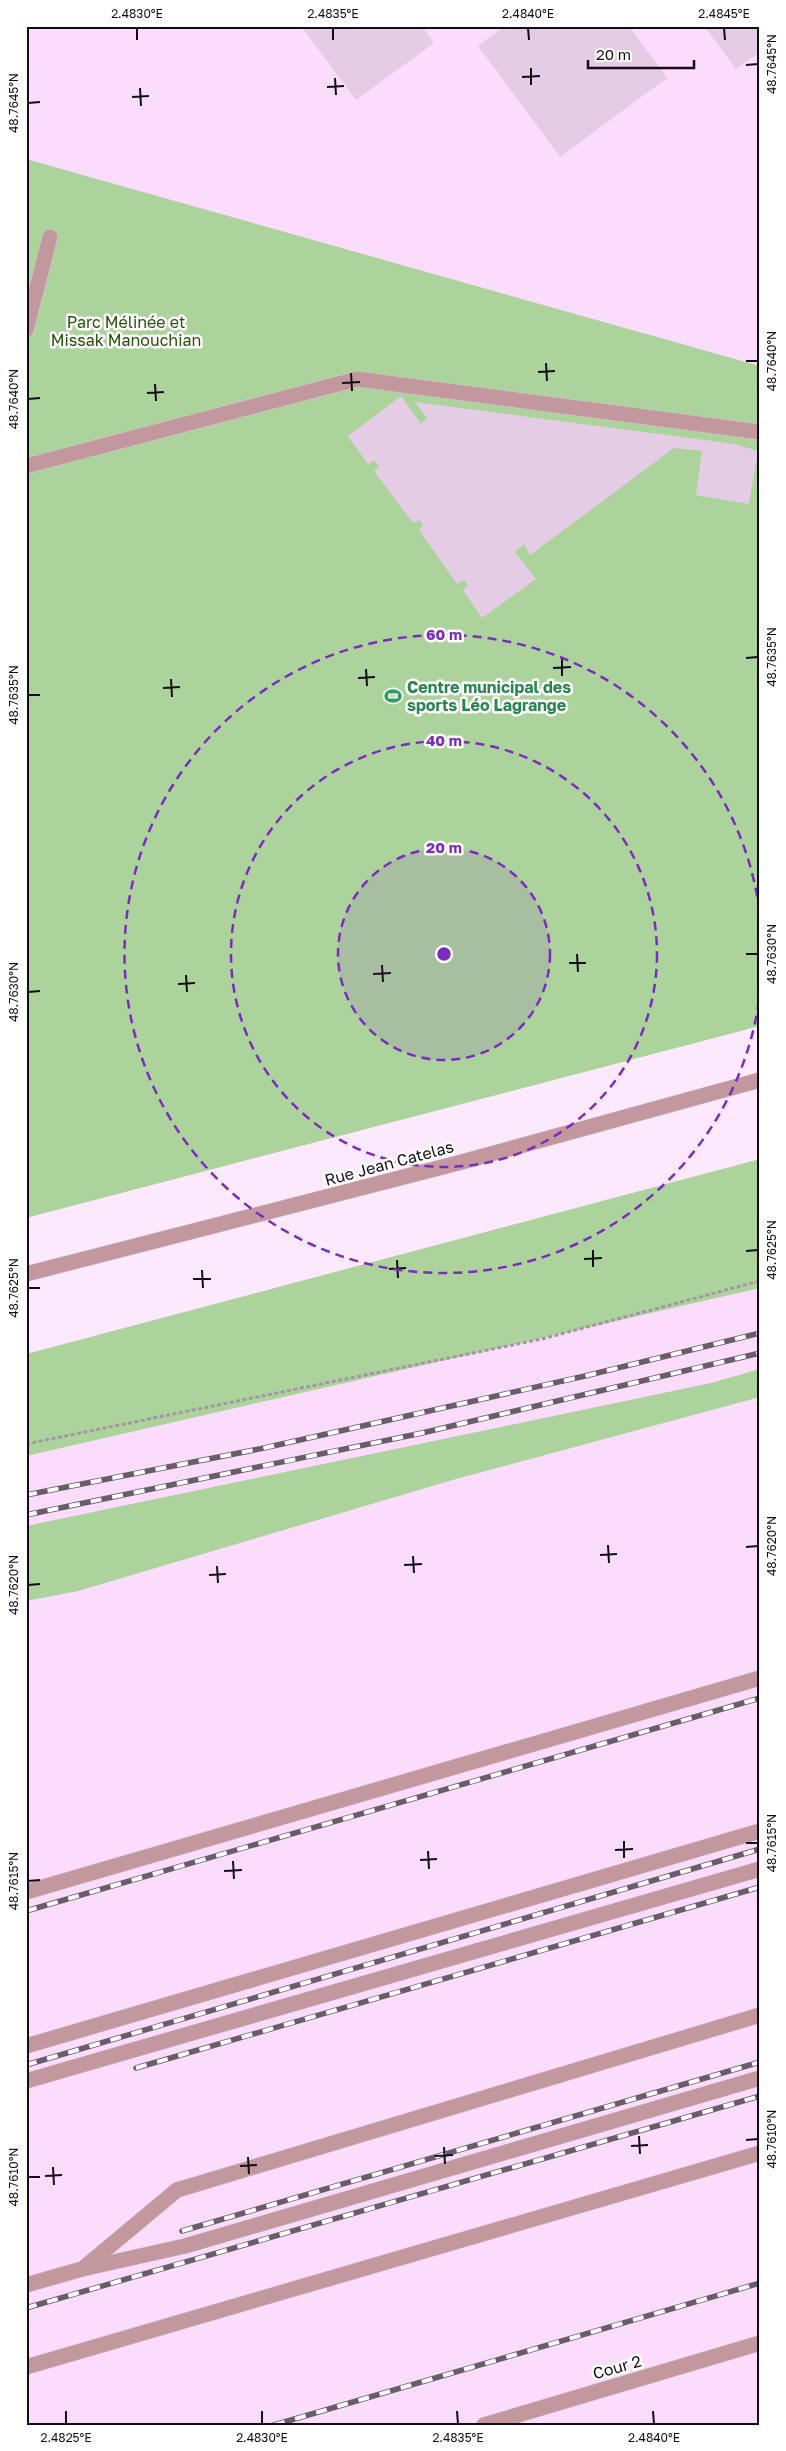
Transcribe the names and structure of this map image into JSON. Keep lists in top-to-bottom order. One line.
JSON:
{"streets":{"street":["Rue Jean Catelas","Cour 2"]},"parks":["Parc Mélinée et Missak Manouchian"],"places":{"sports":["Centre municipal des sports Léo Lagrange"]},"scale_bar":"20 m","coordinates":["2.4830°E","2.4835°E","2.4840°E","2.4845°E","48.7645°N","48.7640°N","48.7635°N","48.7630°N","48.7625°N","48.7620°N","48.7615°N","48.7610°N","2.4825°E"],"rings":["60 m","40 m","20 m"]}
